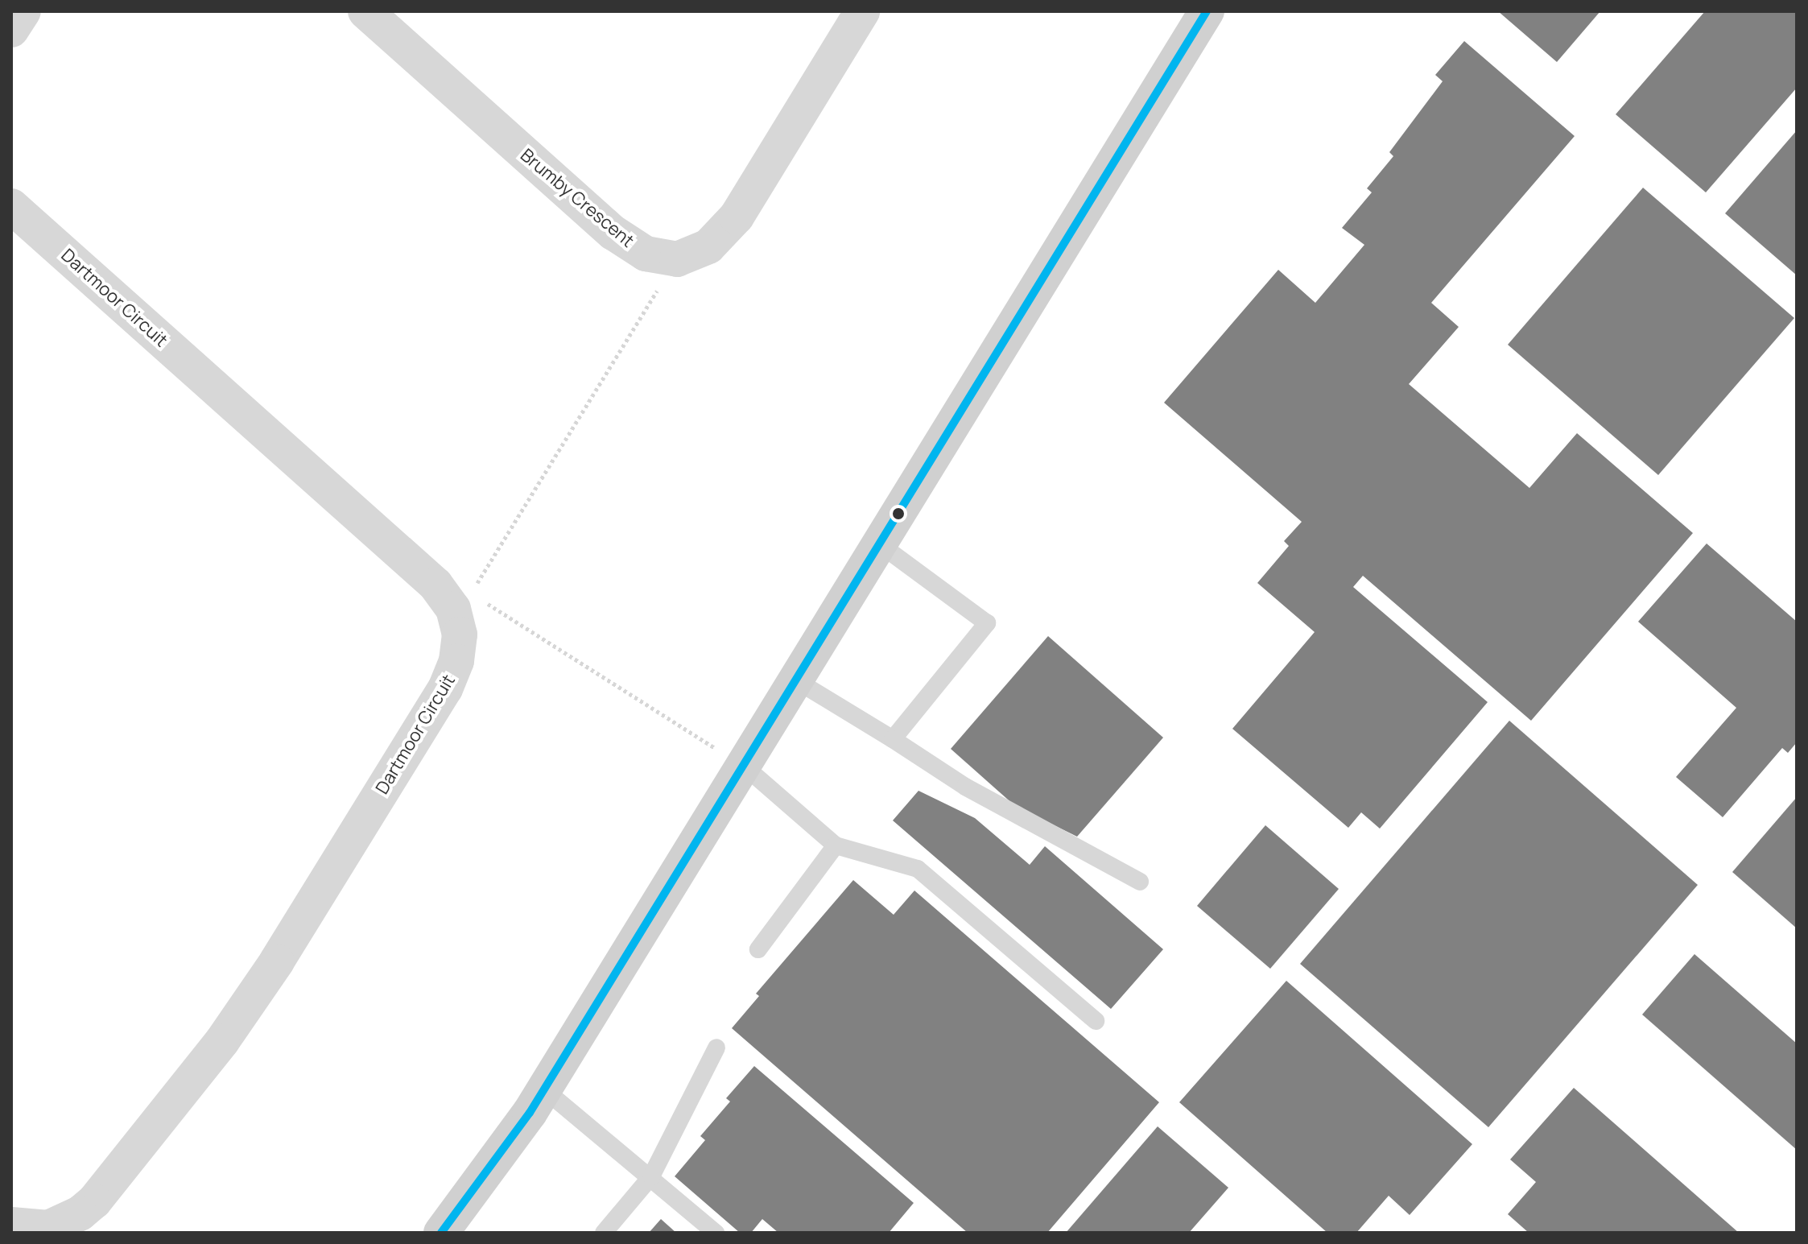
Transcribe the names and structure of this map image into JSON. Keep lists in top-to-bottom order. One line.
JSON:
{"streets":{"street":["Brumby Crescent","Dartmoor Circuit"]}}
